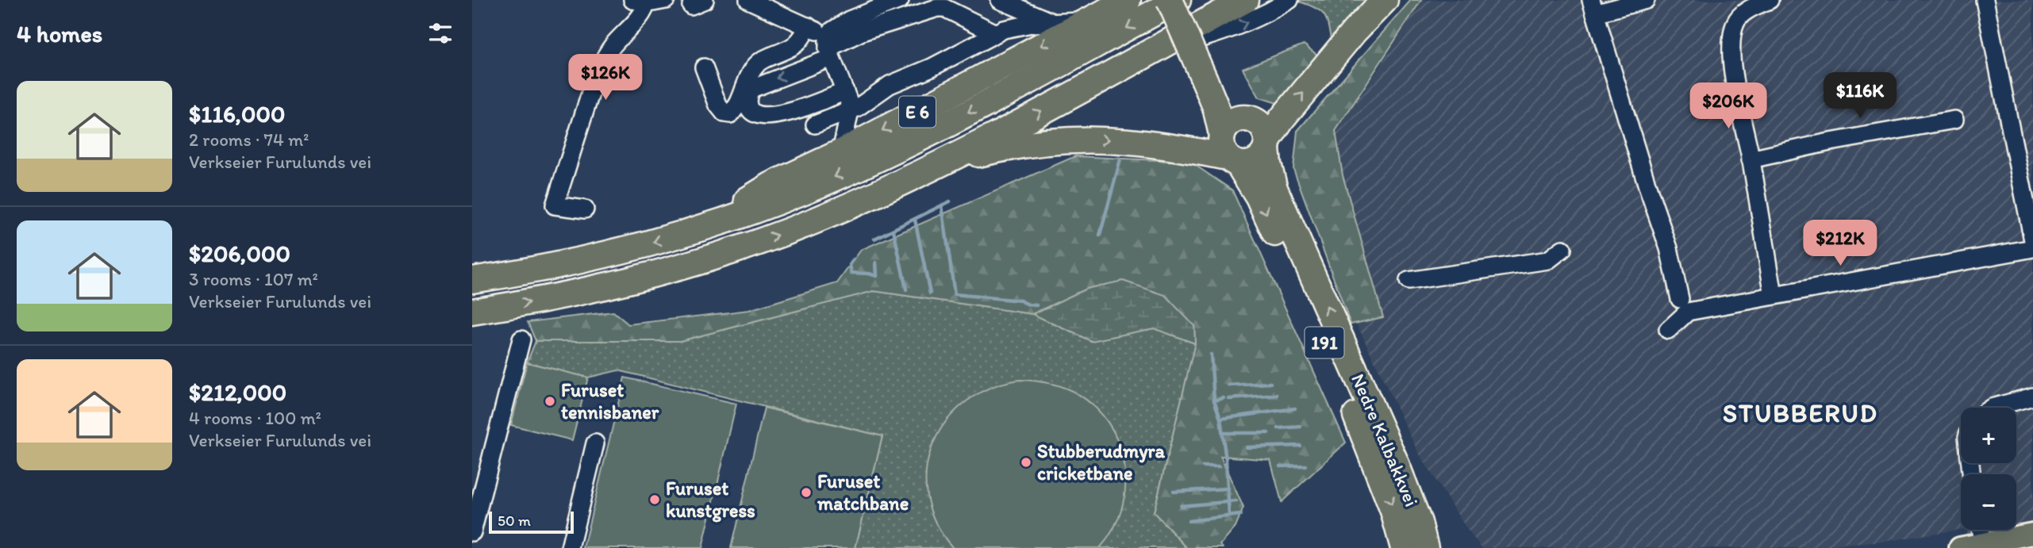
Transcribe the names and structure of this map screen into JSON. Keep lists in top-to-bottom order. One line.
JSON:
{"streets":{"highway":["E 6","191","Nedre Kalbakkvei"]},"crossings":[["191","Nedre Kalbakkvei"]],"districts":["STUBBERUD"],"places":["Furuset tennisbaner","Stubberudmyra cricketbane","Furuset matchbane","Furuset kunstgress"],"scale_bar":"50 m","page":{"heading":"4 homes","price":["$126K","$116K","$206K","$212K"],"list":[{"name":"$116,000","note":"2 rooms · 74 m² · Verkseier Furulunds vei"},{"name":"$206,000","note":"3 rooms · 107 m² · Verkseier Furulunds vei"},{"name":"$212,000","note":"4 rooms · 100 m² · Verkseier Furulunds vei"}],"map_buttons":["+","−"],"scale":"50 m"}}
